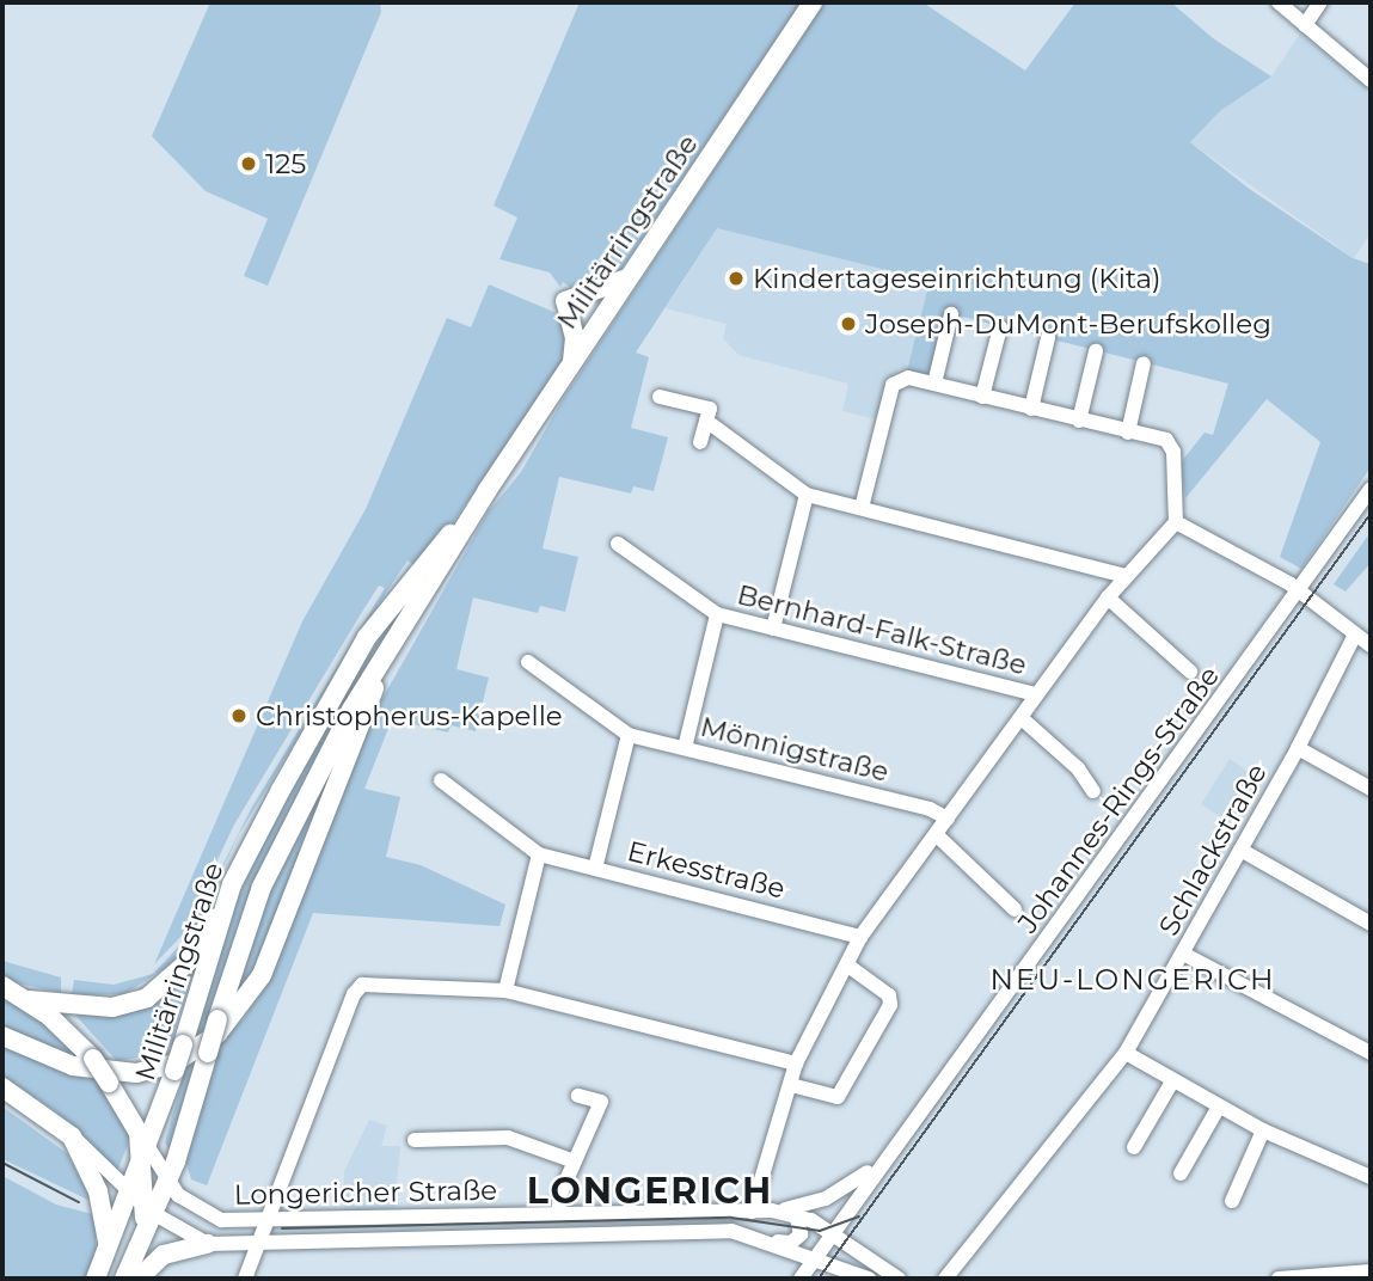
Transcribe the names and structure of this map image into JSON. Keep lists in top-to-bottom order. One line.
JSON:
{"streets":{"main road":["Militärringstraße"],"street":["Bernhard-Falk-Straße","Mönnigstraße","Johannes-Rings-Straße","Schlackstraße","Erkesstraße","Longericher Straße"]},"crossings":[["Militärringstraße","Longericher Straße"],["Bernhard-Falk-Straße","Mönnigstraße"],["Johannes-Rings-Straße","Longericher Straße"]],"districts":["NEU-LONGERICH","LONGERICH"],"places":["125","Kindertageseinrichtung (Kita)","Joseph-DuMont-Berufskolleg","Christopherus-Kapelle"]}
